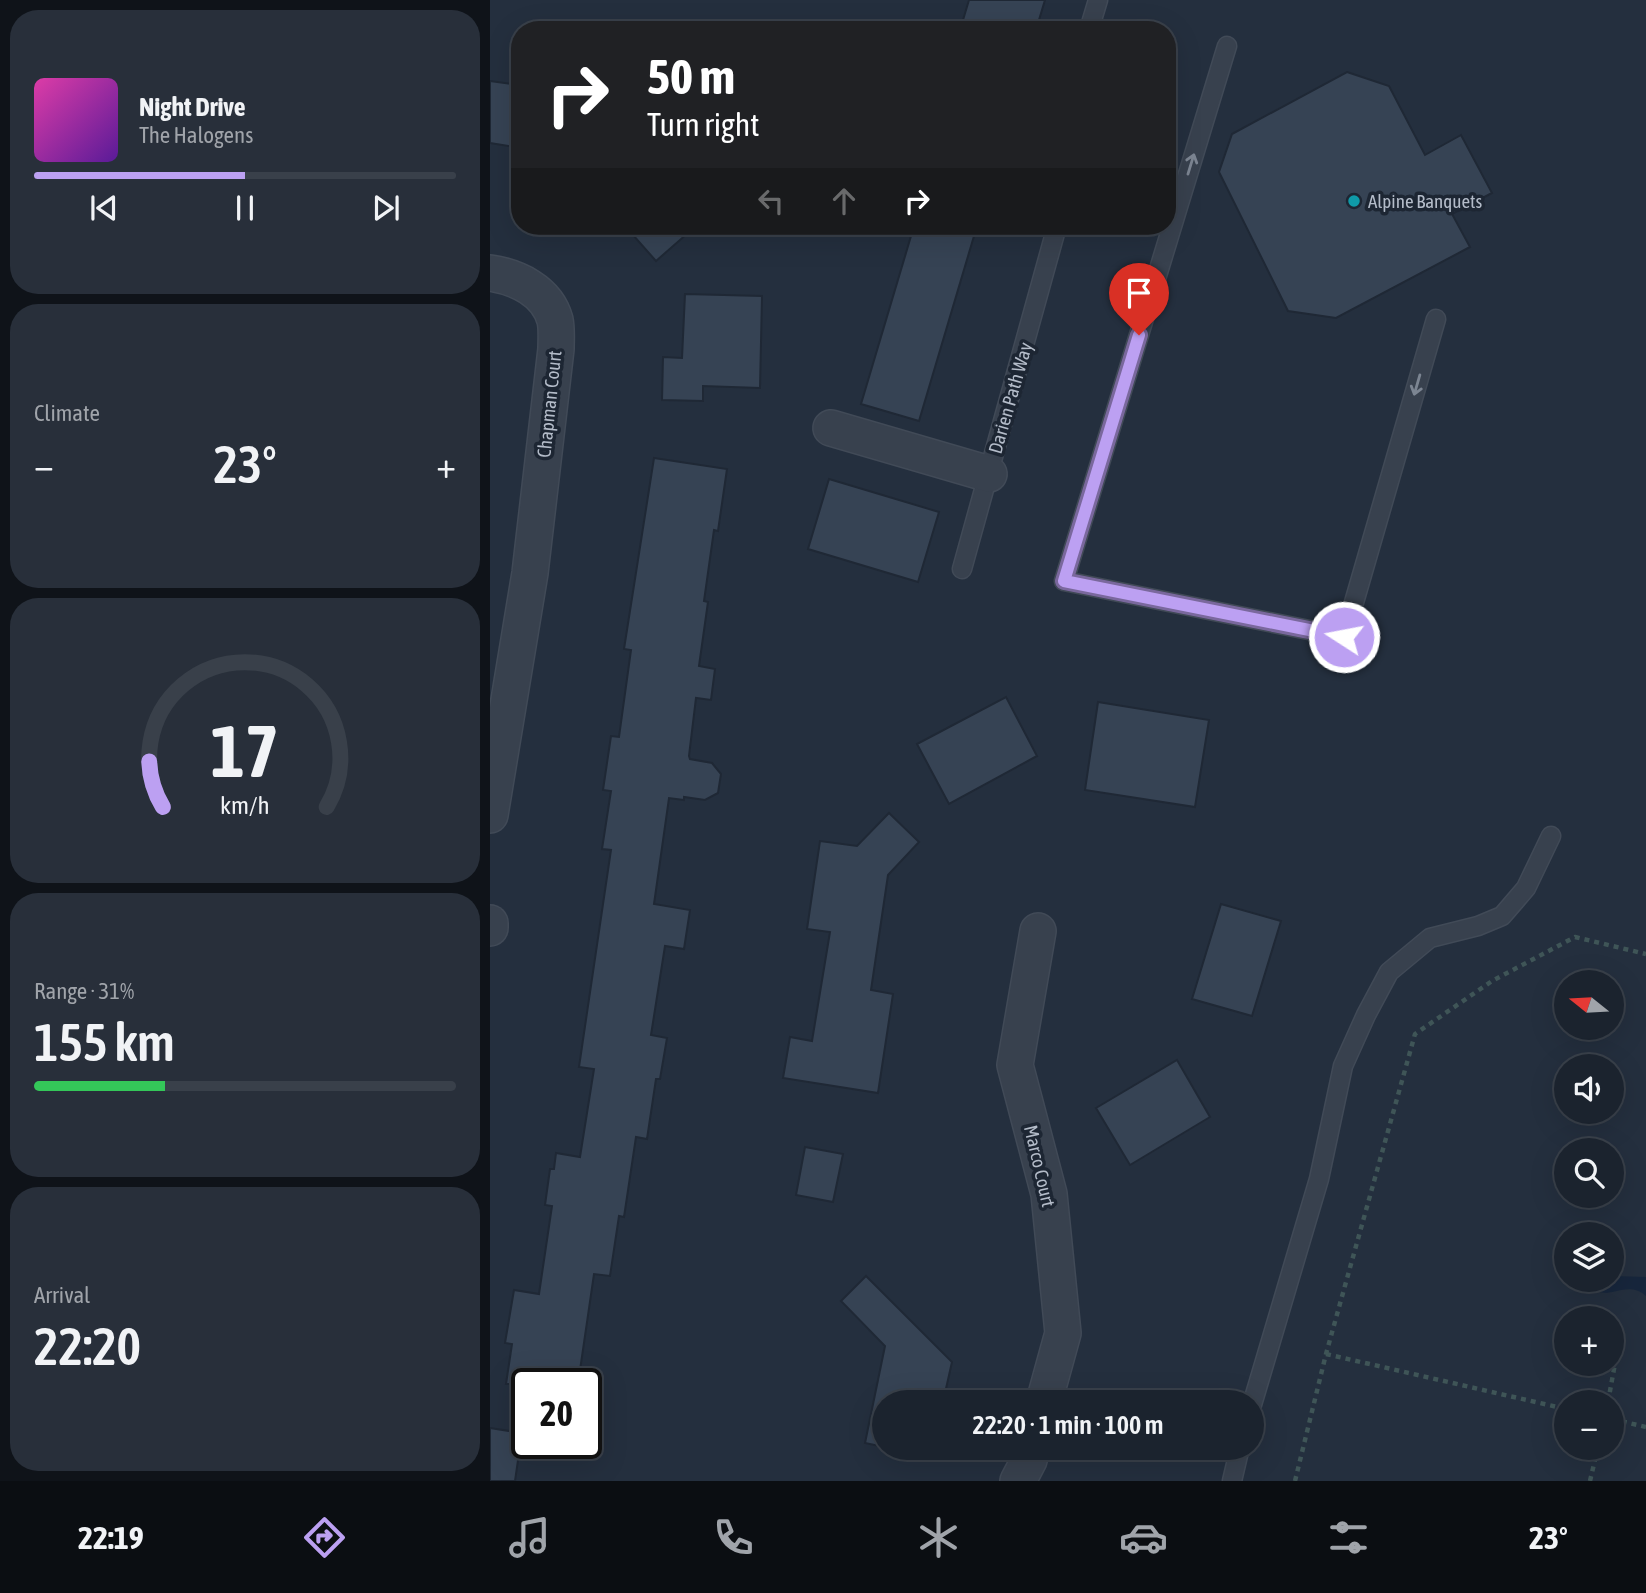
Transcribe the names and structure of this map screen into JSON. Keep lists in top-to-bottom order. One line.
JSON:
{"streets":{"street":["Chapman Court","Marco Court"],"lane":["Darien Path Way"]},"places":["Alpine Banquets"],"north":"left","page":{"turn":["50 m","Turn right"],"song":["Night Drive","The Halogens"],"tile":["Climate",["Range · 31%","155 km"],["Arrival","22:20"]],"heat":["−","23°","+"],"map_buttons":["+","−"],"limit":"20","trip":"22:20 · 1 min · 100 m","tabs":["22:19","23°"],"gauge":["17","km/h"]}}
